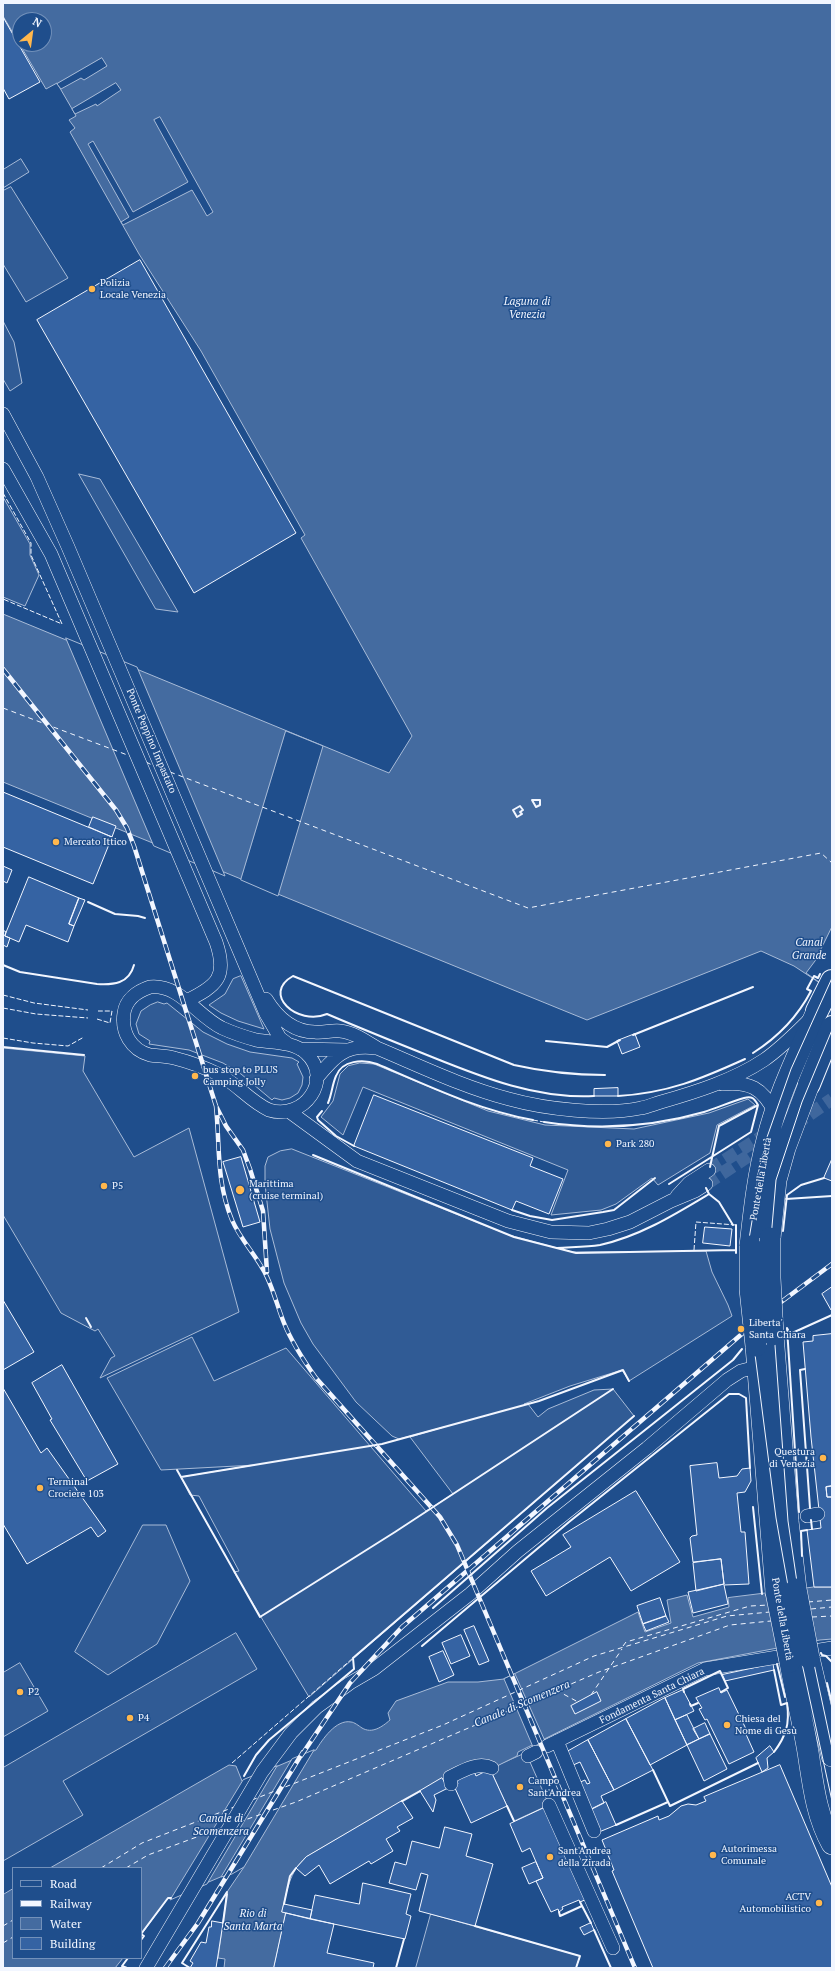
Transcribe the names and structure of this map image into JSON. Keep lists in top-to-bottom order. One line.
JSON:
{"streets":{"highway":["Ponte della Libertà"],"street":["Ponte Peppino Impastato","Fondamenta Santa Chiara"]},"water":["Laguna di Venezia","Canal Grande","Canale di Scomenzera","Rio di Santa Marta"],"places":["Polizia Locale Venezia","Mercato Ittico","bus stop to PLUS Camping Jolly","Park 280","P5","Marittima (cruise terminal)","Liberta' Santa Chiara","Questura di Venezia","Terminal Crociere 103","P2","P4","Chiesa del Nome di Gesù","Campo Sant'Andrea","Autorimessa Comunale","Sant'Andrea della Zirada","ACTV Automobilistico"],"legend":["Road","Railway","Water","Building"],"north":"top right"}
